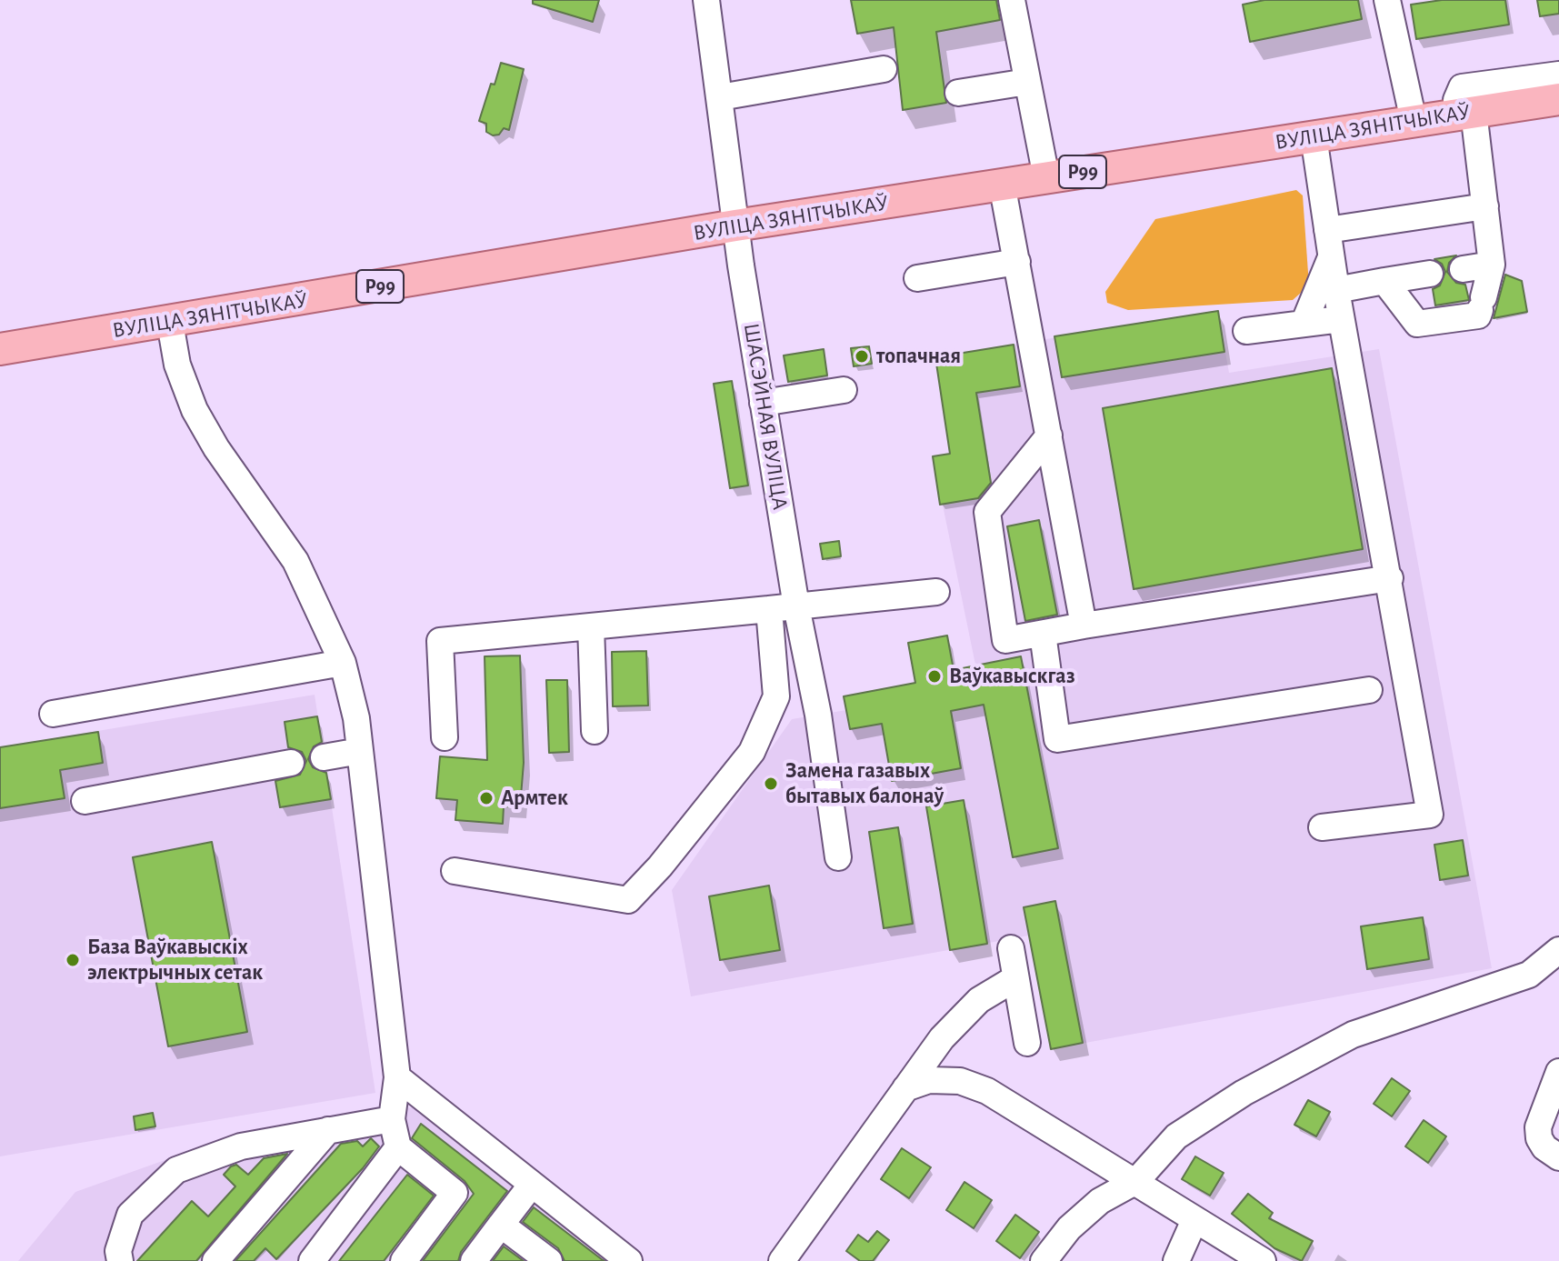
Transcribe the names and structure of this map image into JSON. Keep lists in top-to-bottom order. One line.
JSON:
{"streets":{"main road":["ВУЛІЦА ЗЯНІТЧЫКАЎ","Р99"],"street":["ШАСЭЙНАЯ ВУЛІЦА"]},"crossings":[["ВУЛІЦА ЗЯНІТЧЫКАЎ","ШАСЭЙНАЯ ВУЛІЦА"]],"places":["топачная","Ваўкавыскгаз","Замена газавых бытавых балонаў","Армтек","База Ваўкавыскіх электрычных сетак"]}
